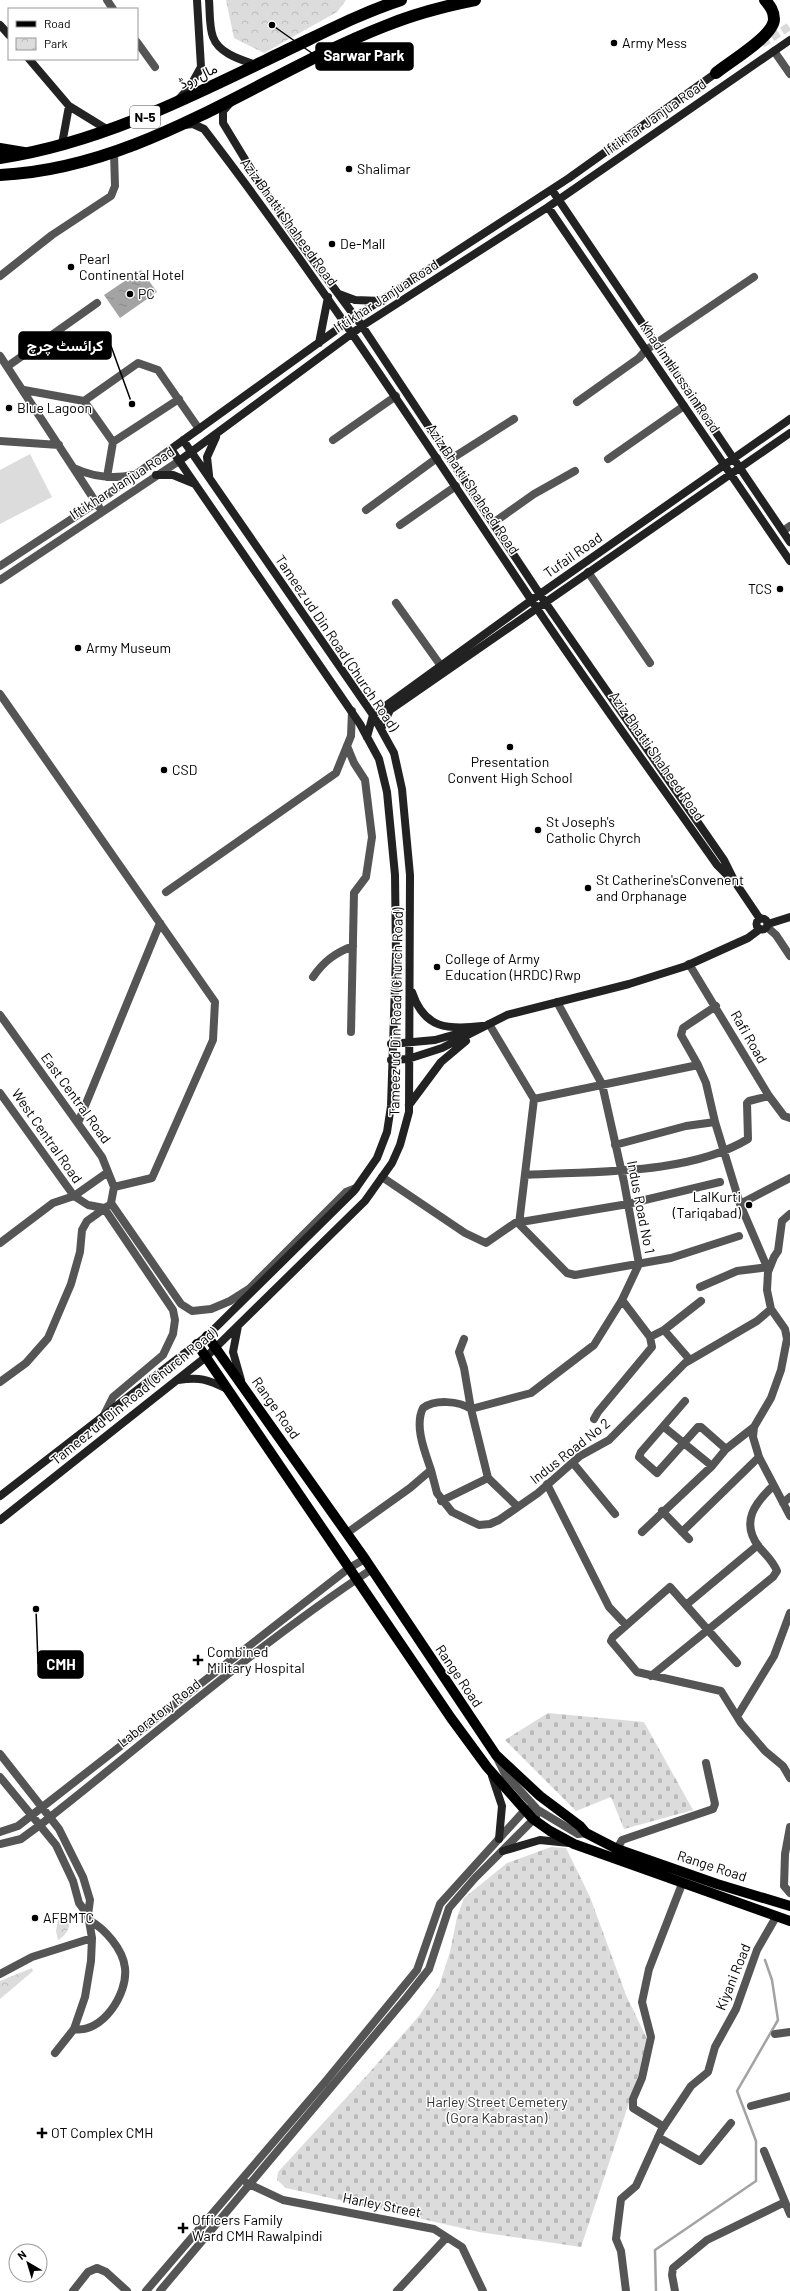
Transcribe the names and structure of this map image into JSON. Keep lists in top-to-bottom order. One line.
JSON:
{"streets":{"highway":["مال روڈ","N-5"],"main road":["Iftikhar Janjua Road","Aziz Bhatti Shaheed Road","Khadim Hussain Road","Tufail Road","Tameez ud Din Road (Church Road)","Range Road"],"street":["Rafi Road","East Central Road","West Central Road","Indus Road No 1","Indus Road No 2","Laboratory Road","Kiyani Road","Harley Street"]},"crossings":[["N-5","Aziz Bhatti Shaheed Road"],["Iftikhar Janjua Road","Aziz Bhatti Shaheed Road"],["Iftikhar Janjua Road","Khadim Hussain Road"],["Iftikhar Janjua Road","Tameez ud Din Road (Church Road)"],["Aziz Bhatti Shaheed Road","Tufail Road"],["Khadim Hussain Road","Tufail Road"],["Tufail Road","Tameez ud Din Road (Church Road)"],["Tameez ud Din Road (Church Road)","Range Road"],["Range Road","Laboratory Road"]],"parks":["Harley Street Cemetery (Gora Kabrastan)"],"places":{"other":["Sarwar Park","Army Mess","Shalimar","De-Mall","Pearl Continental Hotel","PC","کرائسٹ چرچ","Blue Lagoon","TCS","Army Museum","Presentation Convent High School","CSD","St Joseph's Catholic Chyrch","St Catherine'sConvenent and Orphanage","College of Army Education (HRDC) Rwp","LalKurti (Tariqabad)","CMH","AFBMTC"],"health":["Combined Military Hospital","OT Complex CMH","Officers Family Ward CMH Rawalpindi"]},"legend":["Road","Park"],"north":"top left"}
